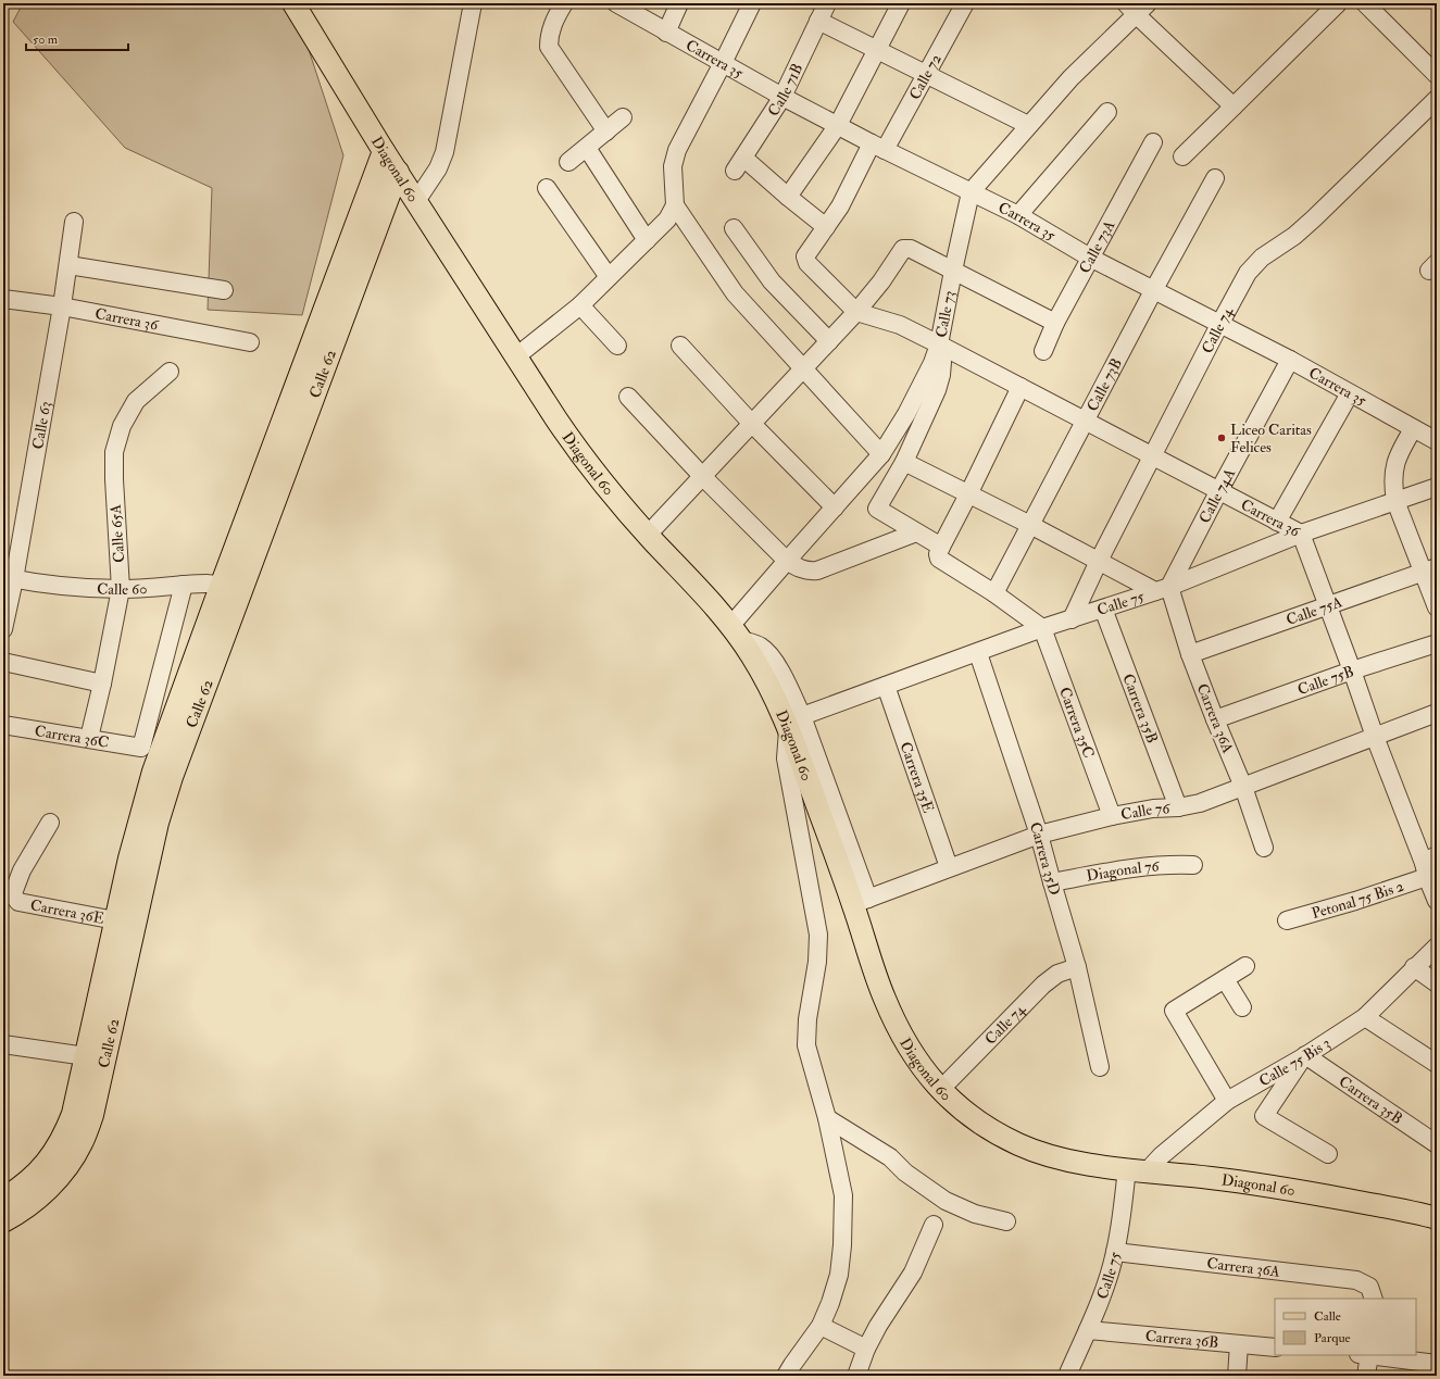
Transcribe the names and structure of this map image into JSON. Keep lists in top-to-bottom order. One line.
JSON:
{"streets":{"main road":["Diagonal 60","Calle 62"],"street":["Carrera 35","Calle 72","Calle 71B","Calle 73A","Calle 73","Carrera 36","Calle 74","Calle 73B","Calle 63","Calle 74A","Calle 65A","Calle 60","Calle 75","Calle 75A","Calle 75B","Carrera 35B","Carrera 36A","Carrera 35C","Carrera 36C","Carrera 35E","Calle 76","Carrera 35D","Diagonal 76","Petonal 75 Bis 2","Carrera 36E","Calle 75 Bis 3","Carrera 36B"]},"crossings":[["Carrera 35","Calle 72"],["Carrera 35","Calle 71B"],["Carrera 35","Calle 73A"],["Carrera 35","Calle 73"],["Carrera 35","Calle 74"],["Carrera 35","Calle 73B"],["Carrera 35","Calle 74A"],["Calle 72","Carrera 36"],["Diagonal 60","Calle 73"],["Diagonal 60","Calle 74"],["Diagonal 60","Calle 62"],["Diagonal 60","Calle 75"],["Diagonal 60","Calle 76"],["Diagonal 60","Calle 75 Bis 3"],["Calle 73","Carrera 36"],["Carrera 36","Calle 74"],["Carrera 36","Calle 73B"],["Carrera 36","Calle 63"],["Carrera 36","Calle 74A"],["Carrera 36","Calle 75"],["Carrera 36","Calle 75A"],["Carrera 36","Calle 75B"],["Carrera 36","Calle 76"],["Carrera 36","Petonal 75 Bis 2"],["Calle 74","Calle 75"],["Calle 74","Carrera 35D"],["Calle 62","Calle 60"],["Calle 62","Carrera 36E"],["Calle 63","Calle 60"],["Calle 74A","Calle 75"],["Calle 74A","Carrera 36A"],["Calle 65A","Calle 60"],["Calle 65A","Carrera 36C"],["Calle 60","Carrera 36C"],["Calle 75","Carrera 35B"],["Calle 75","Carrera 36A"],["Calle 75","Carrera 35C"],["Calle 75","Carrera 35E"],["Calle 75","Carrera 35D"],["Calle 75","Calle 75 Bis 3"],["Calle 75","Carrera 36B"],["Calle 75A","Carrera 36A"],["Calle 75B","Carrera 36A"],["Carrera 35B","Calle 76"],["Carrera 35B","Calle 75 Bis 3"],["Carrera 36A","Calle 76"],["Carrera 35C","Calle 76"],["Carrera 35E","Calle 76"],["Calle 76","Carrera 35D"],["Carrera 35D","Diagonal 76"]],"places":["Liceo Caritas Felices"],"legend":["Calle","Parque"],"scale_bar":"50 m"}
